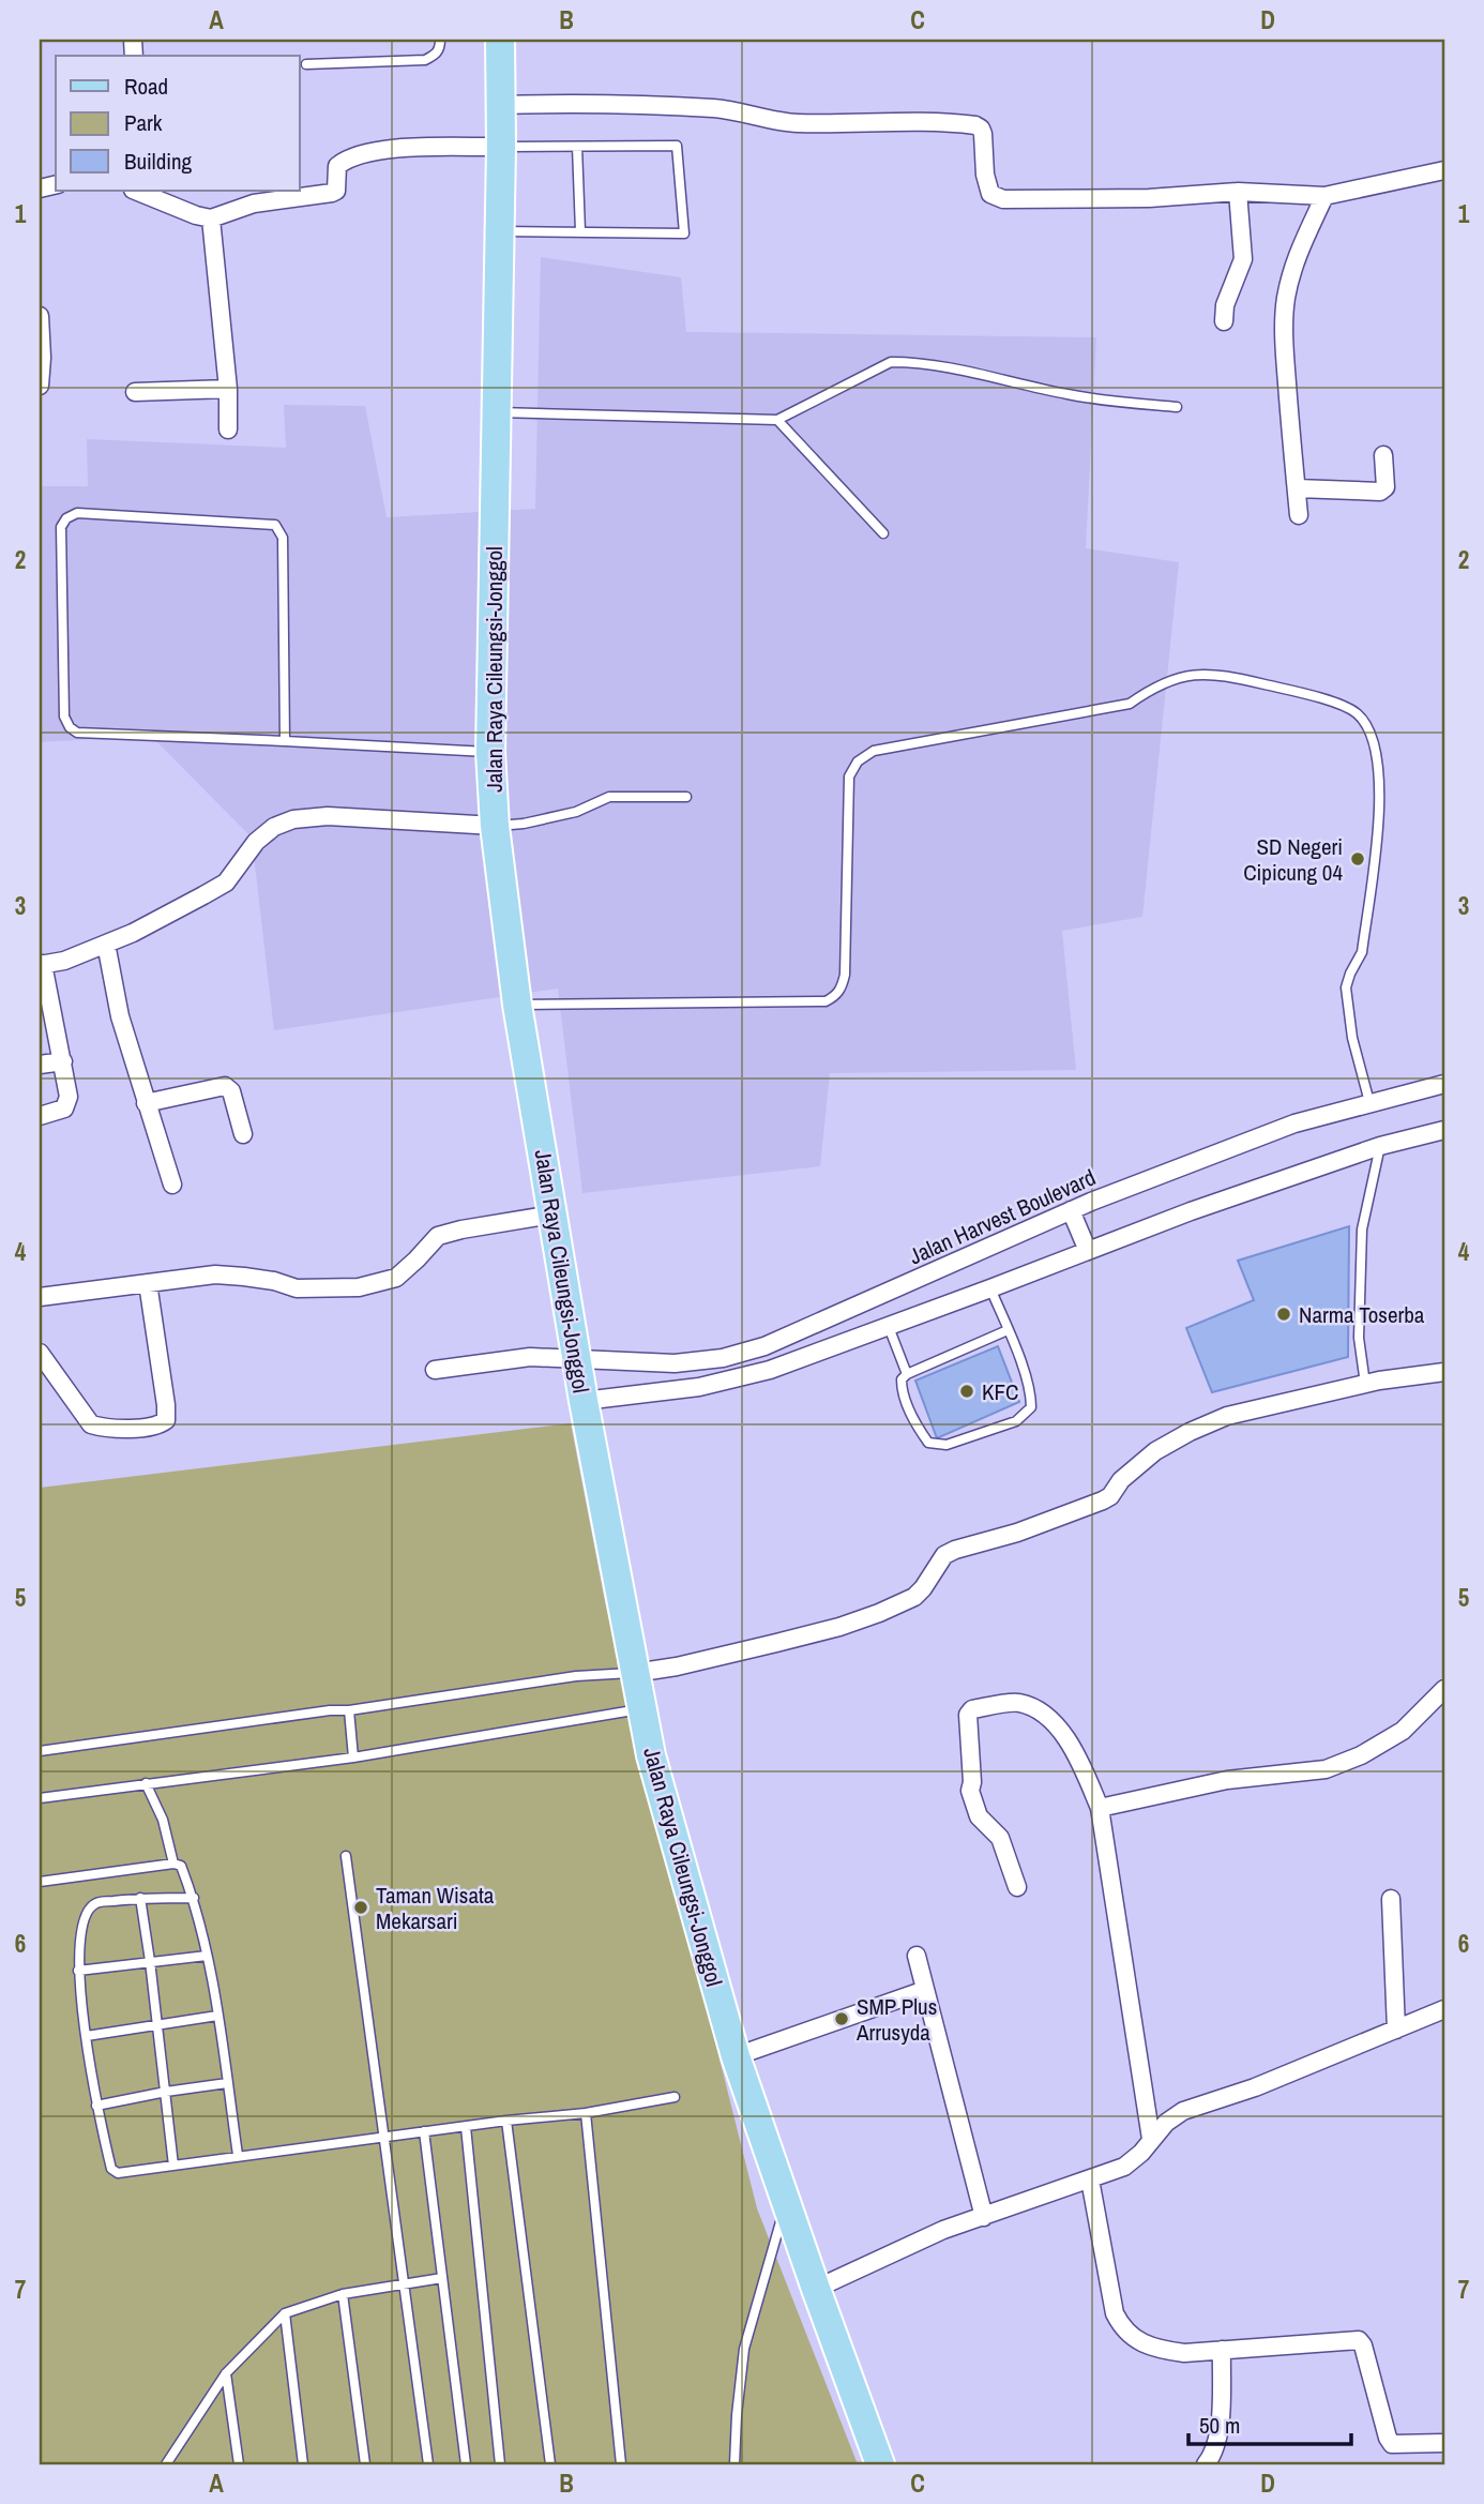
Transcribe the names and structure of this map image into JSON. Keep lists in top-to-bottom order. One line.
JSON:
{"streets":{"main road":["Jalan Raya Cileungsi-Jonggol"],"street":["Jalan Harvest Boulevard"]},"crossings":[["Jalan Raya Cileungsi-Jonggol","Jalan Harvest Boulevard"]],"places":["SD Negeri Cipicung 04","Narma Toserba","KFC","Taman Wisata Mekarsari","SMP Plus Arrusyda"],"legend":["Road","Park","Building"],"scale_bar":"50 m","grid":{"columns":["A","B","C","D"],"rows":["1","2","3","4","5","6","7"]}}
